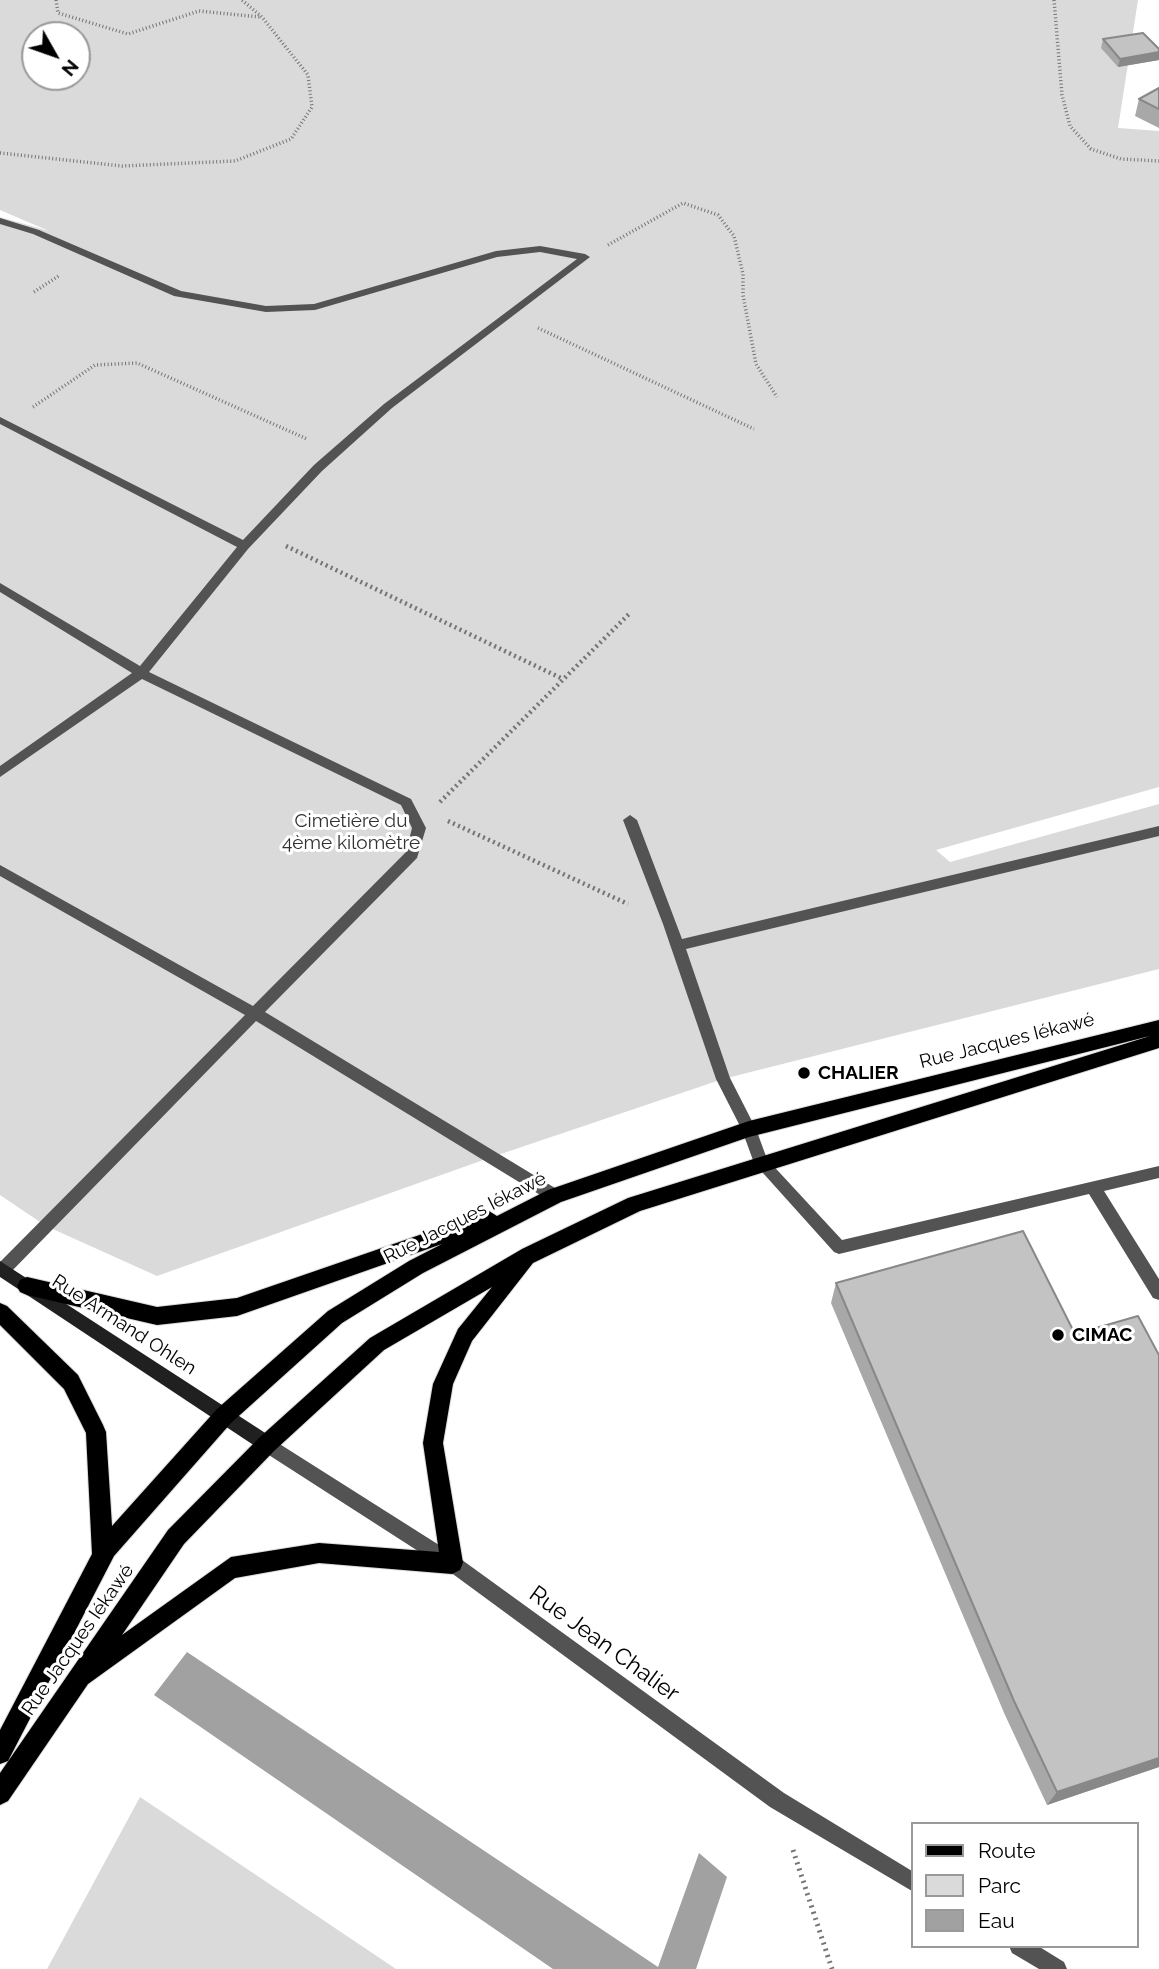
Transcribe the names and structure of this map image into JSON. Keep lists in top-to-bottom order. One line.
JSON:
{"streets":{"main road":["Rue Jacques Iékawé","Rue Armand Ohlen"],"street":["Rue Jean Chalier"]},"crossings":[["Rue Jacques Iékawé","Rue Armand Ohlen"],["Rue Jacques Iékawé","Rue Jean Chalier"],["Rue Armand Ohlen","Rue Jean Chalier"]],"parks":["Cimetière du 4ème kilomètre"],"places":["CHALIER","CIMAC"],"legend":["Route","Parc","Eau"],"north":"bottom right"}
